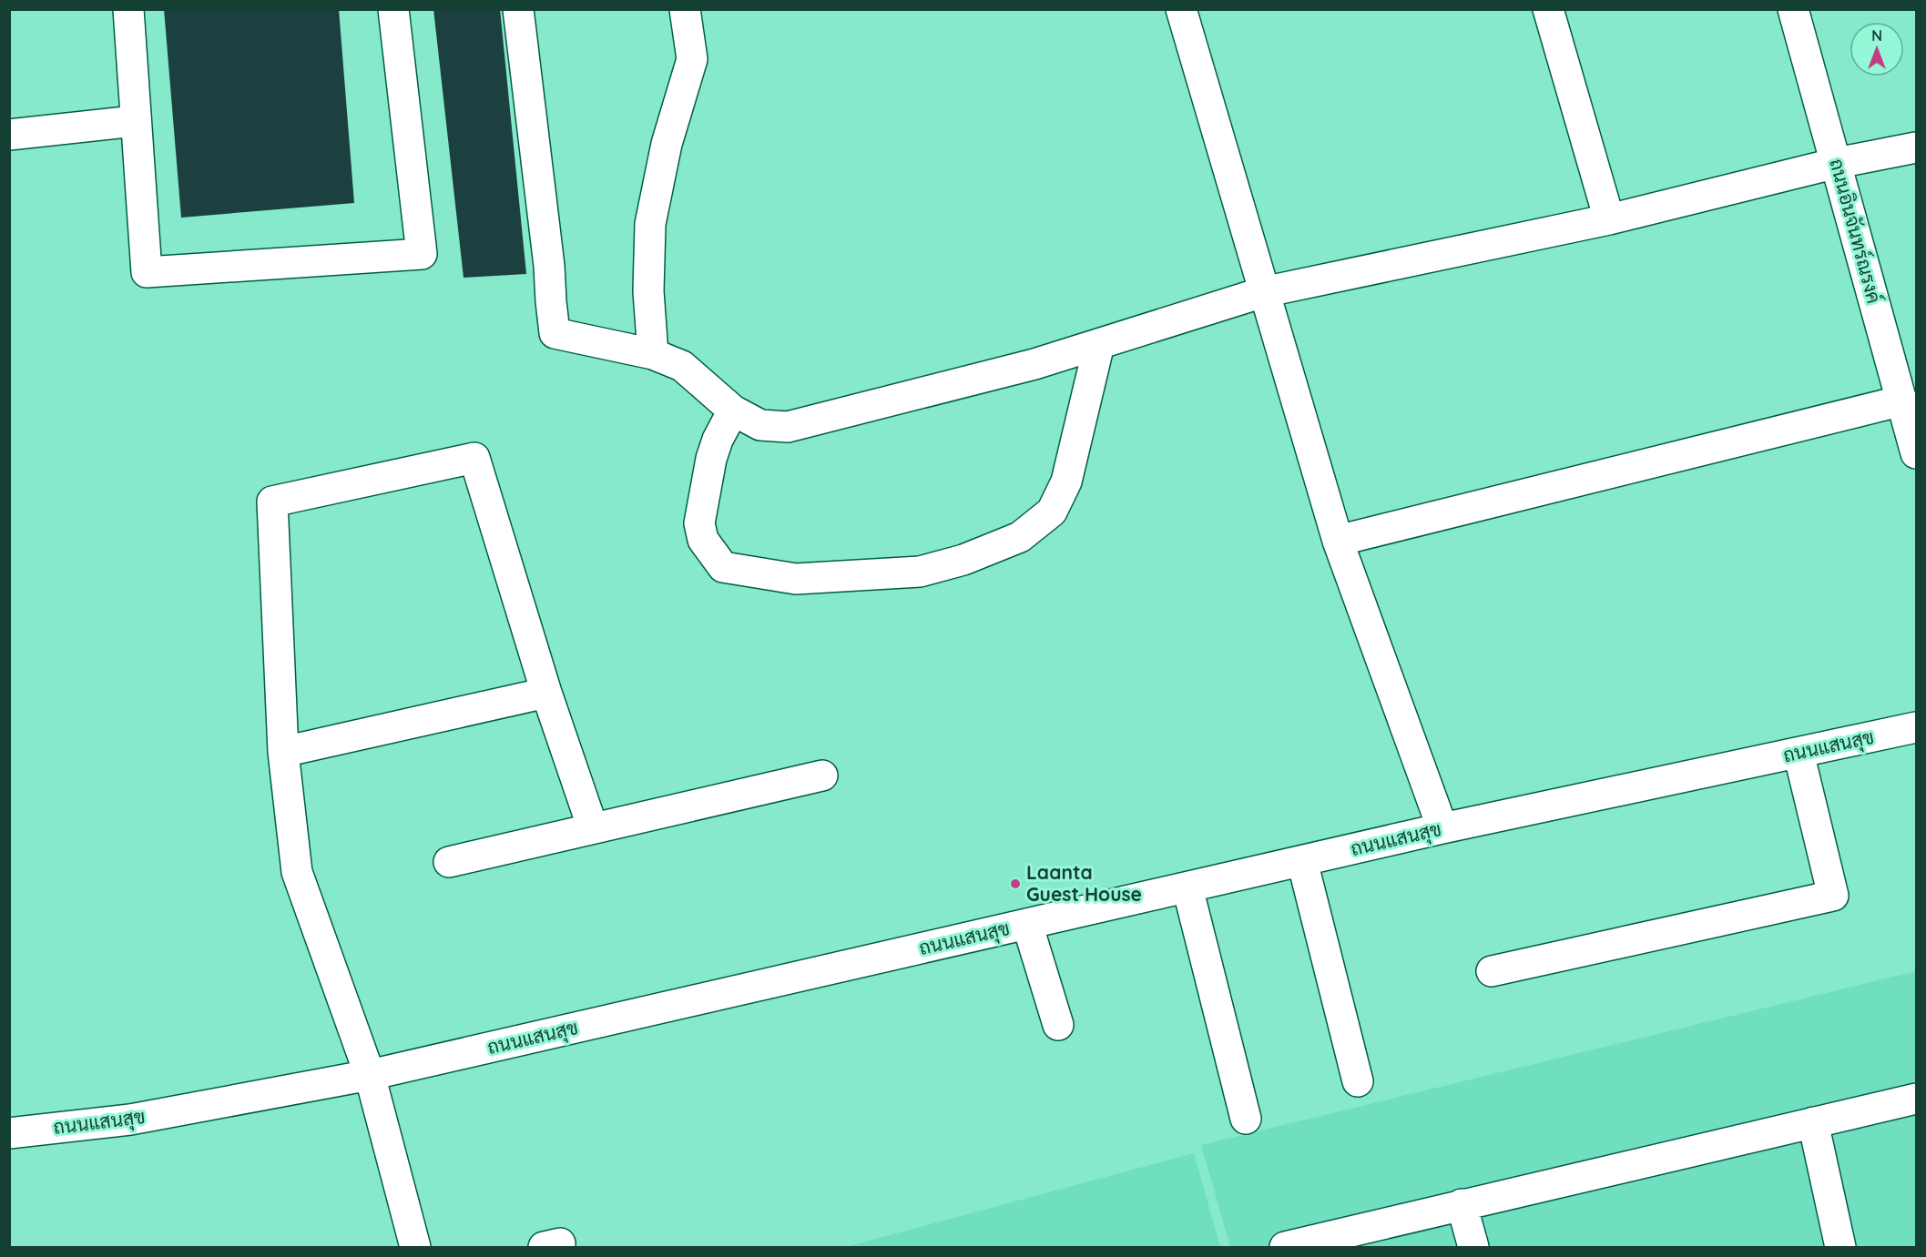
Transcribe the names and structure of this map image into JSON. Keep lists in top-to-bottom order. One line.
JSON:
{"streets":{"street":["ถนนอินจันทร์ณรงค์","ถนนแสนสุข"]},"places":["Laanta Guest House"],"north":"top"}
